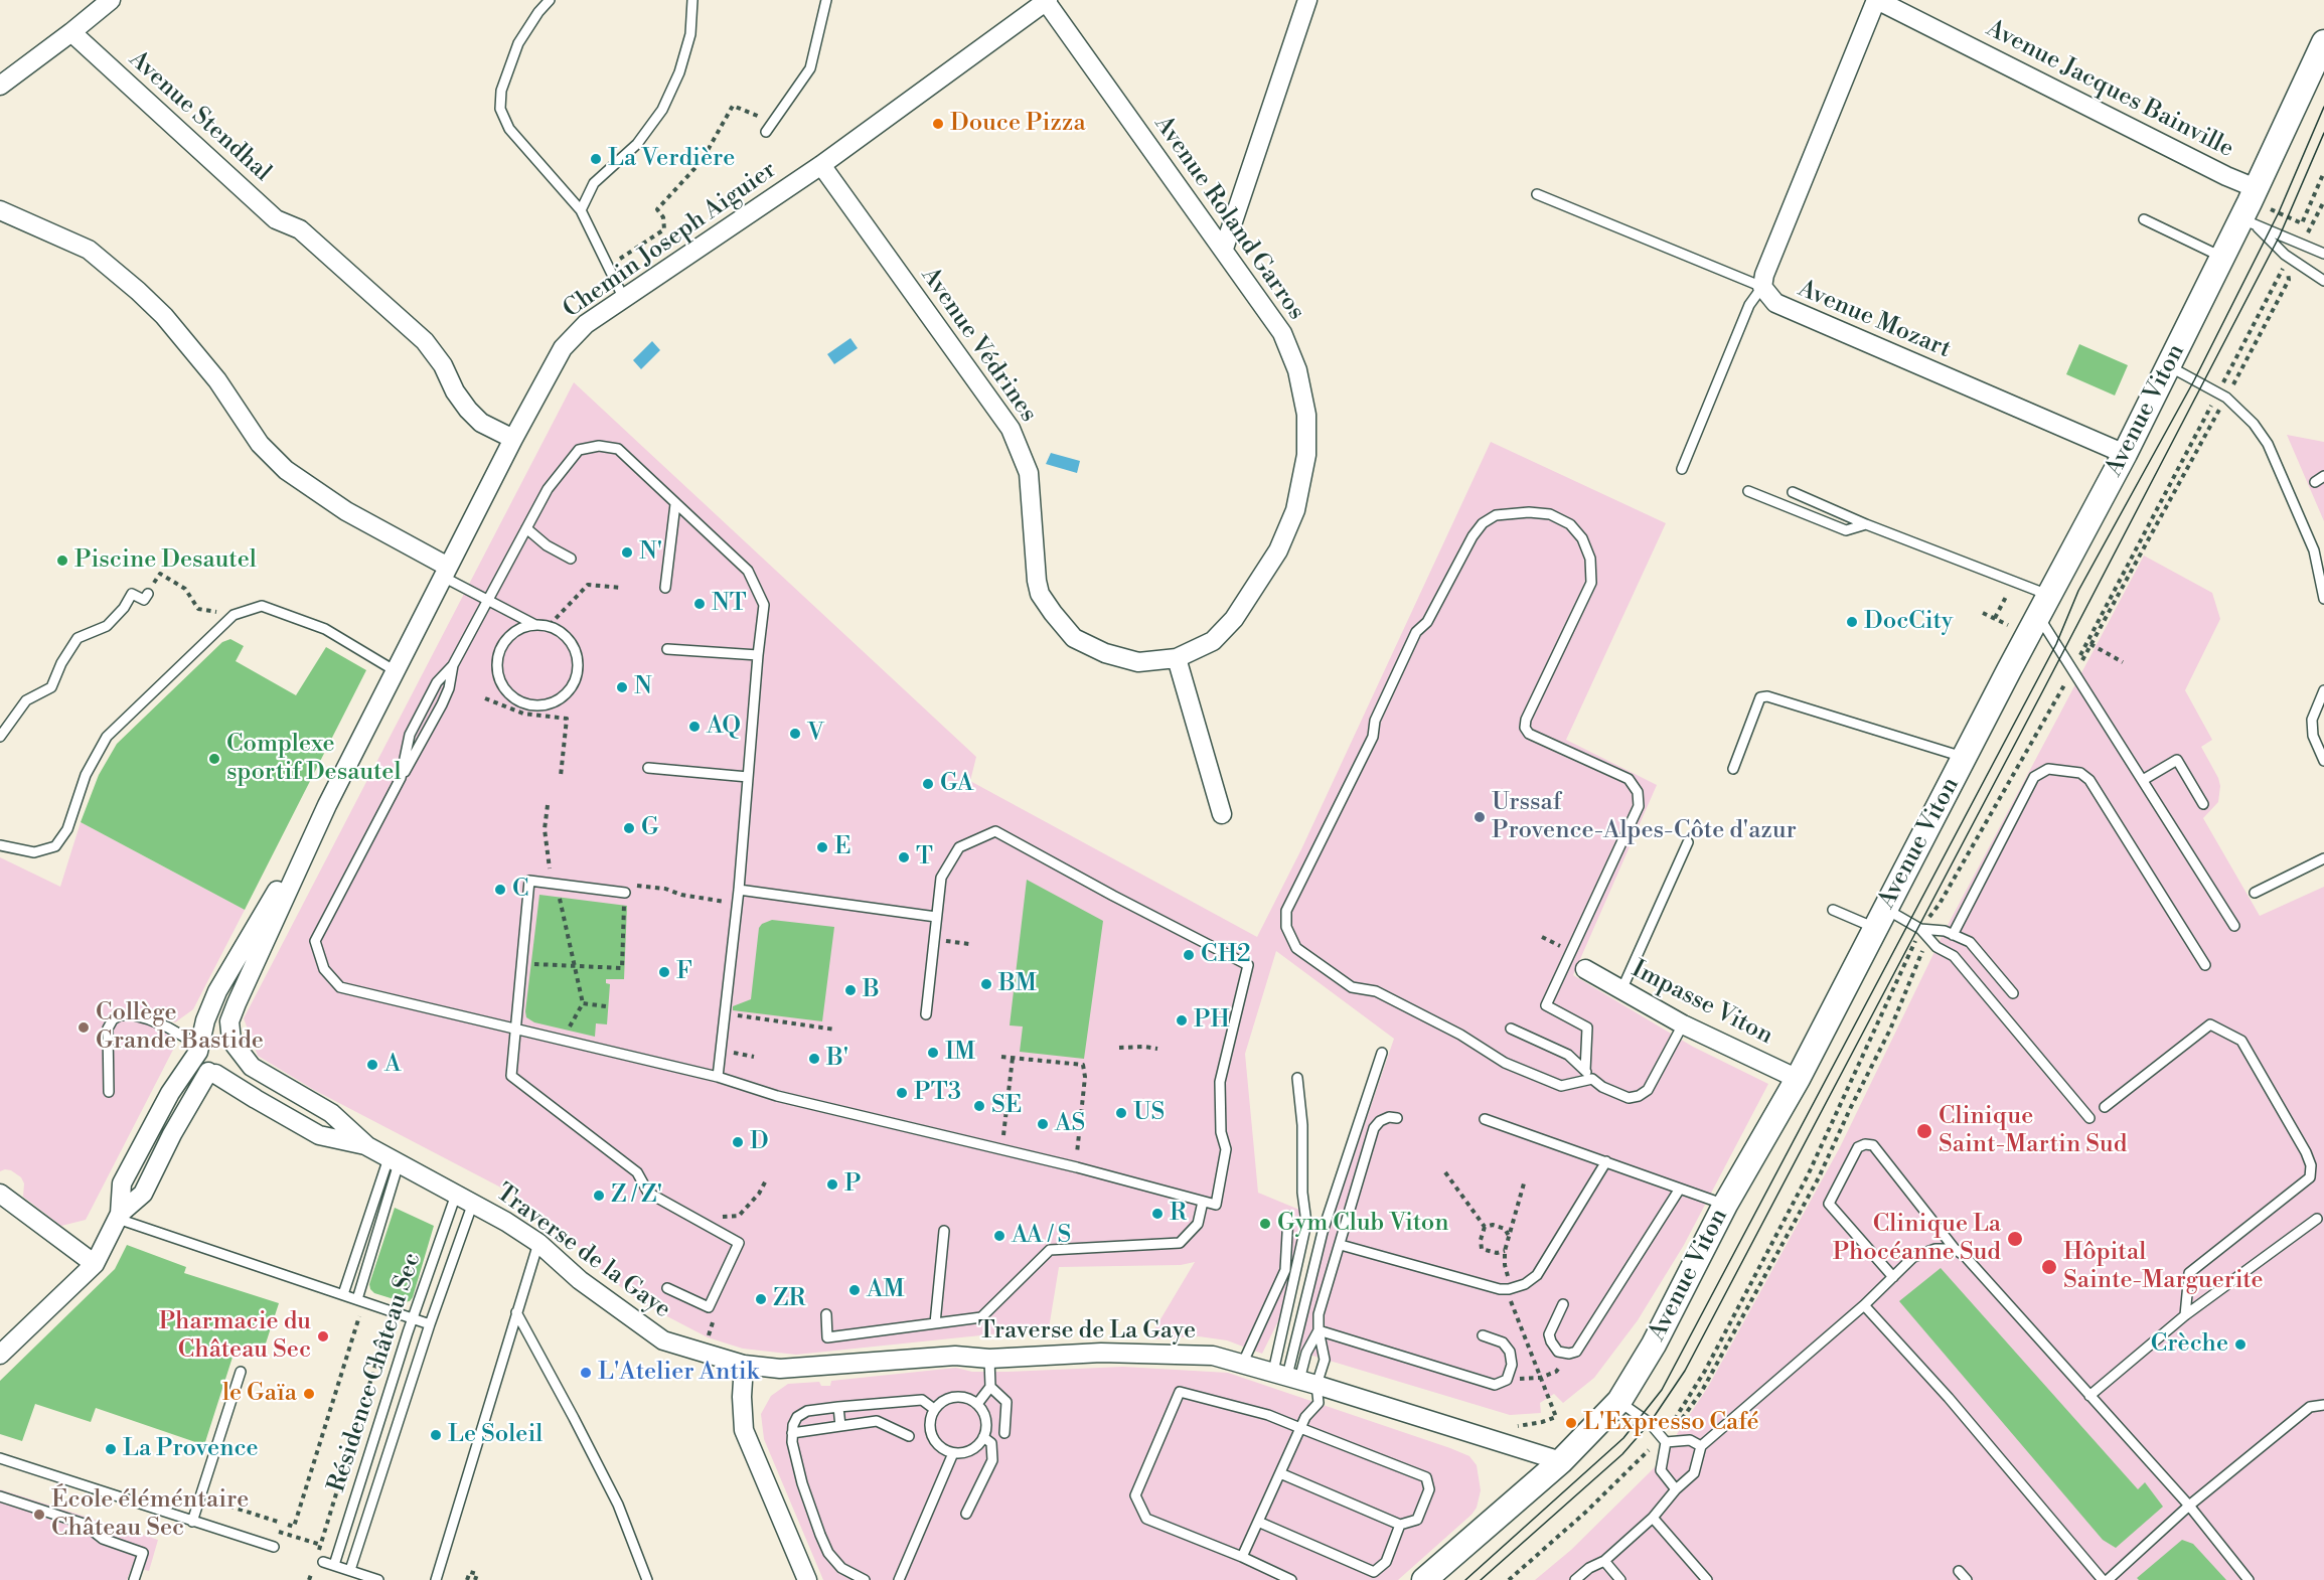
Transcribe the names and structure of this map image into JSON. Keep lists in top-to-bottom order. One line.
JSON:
{"streets":{"street":["Avenue Jacques Bainville","Avenue Stendhal","Avenue Roland Garros","Chemin Joseph Aiguier","Avenue Mozart","Avenue Védrines","Avenue Viton","Impasse Viton","Traverse de la Gaye","Traverse de La Gaye"],"lane":["Résidence Château Sec"]},"crossings":[["Avenue Jacques Bainville","Avenue Mozart"],["Avenue Jacques Bainville","Avenue Viton"],["Avenue Stendhal","Chemin Joseph Aiguier"],["Avenue Roland Garros","Chemin Joseph Aiguier"],["Avenue Roland Garros","Avenue Védrines"],["Chemin Joseph Aiguier","Avenue Védrines"],["Chemin Joseph Aiguier","Traverse de la Gaye"],["Avenue Mozart","Avenue Viton"],["Avenue Viton","Impasse Viton"],["Avenue Viton","Traverse de La Gaye"],["Traverse de la Gaye","Traverse de La Gaye"],["Traverse de la Gaye","Résidence Château Sec"]],"places":["Douce Pizza","La Verdière","N'","Piscine Desautel","NT","DocCity","N","AQ","V","Complexe sportif Desautel","GA","Urssaf Provence-Alpes-Côte d'azur","G","E","T","C","CH2","F","BM","B","PH","Collège Grande Bastide","IM","B'","A","PT3","SE","US","AS","Clinique Saint-Martin Sud","D","P","Z / Z'","R","Gym Club Viton","AA / S","Clinique La Phocéanne Sud","Hôpital Sainte-Marguerite","AM","ZR","Pharmacie du Château Sec","Crèche","L'Atelier Antik","le Gaïa","L'Expresso Café","Le Soleil","La Provence","École éléméntaire Château Sec"]}
